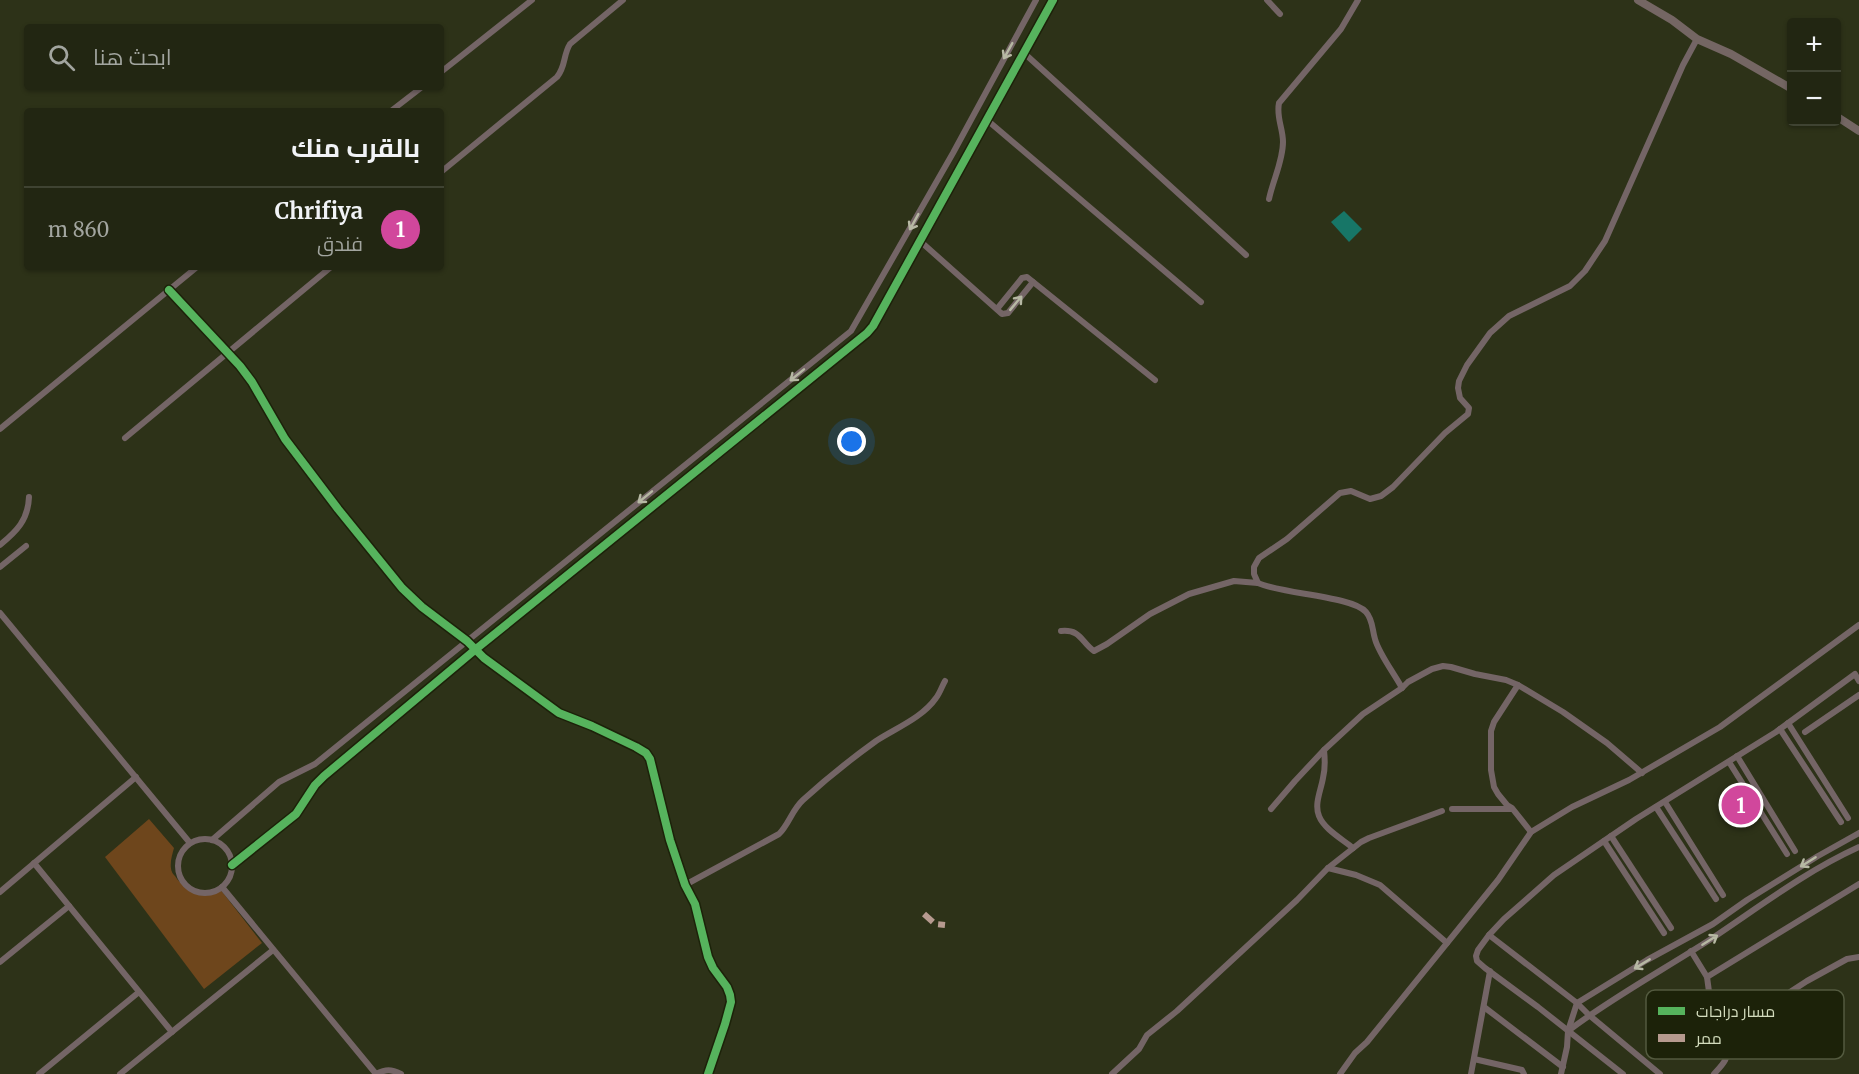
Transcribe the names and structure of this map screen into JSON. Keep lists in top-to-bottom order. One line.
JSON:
{"legend":["مسار دراجات","ممر"],"page":{"map_buttons":["+","−"],"search":"ابحث هنا","heading":"بالقرب منك","list":[{"mark":"1","name":"Chrifiya","note":"فندق","value":"860 m"}],"pins":"1"}}
